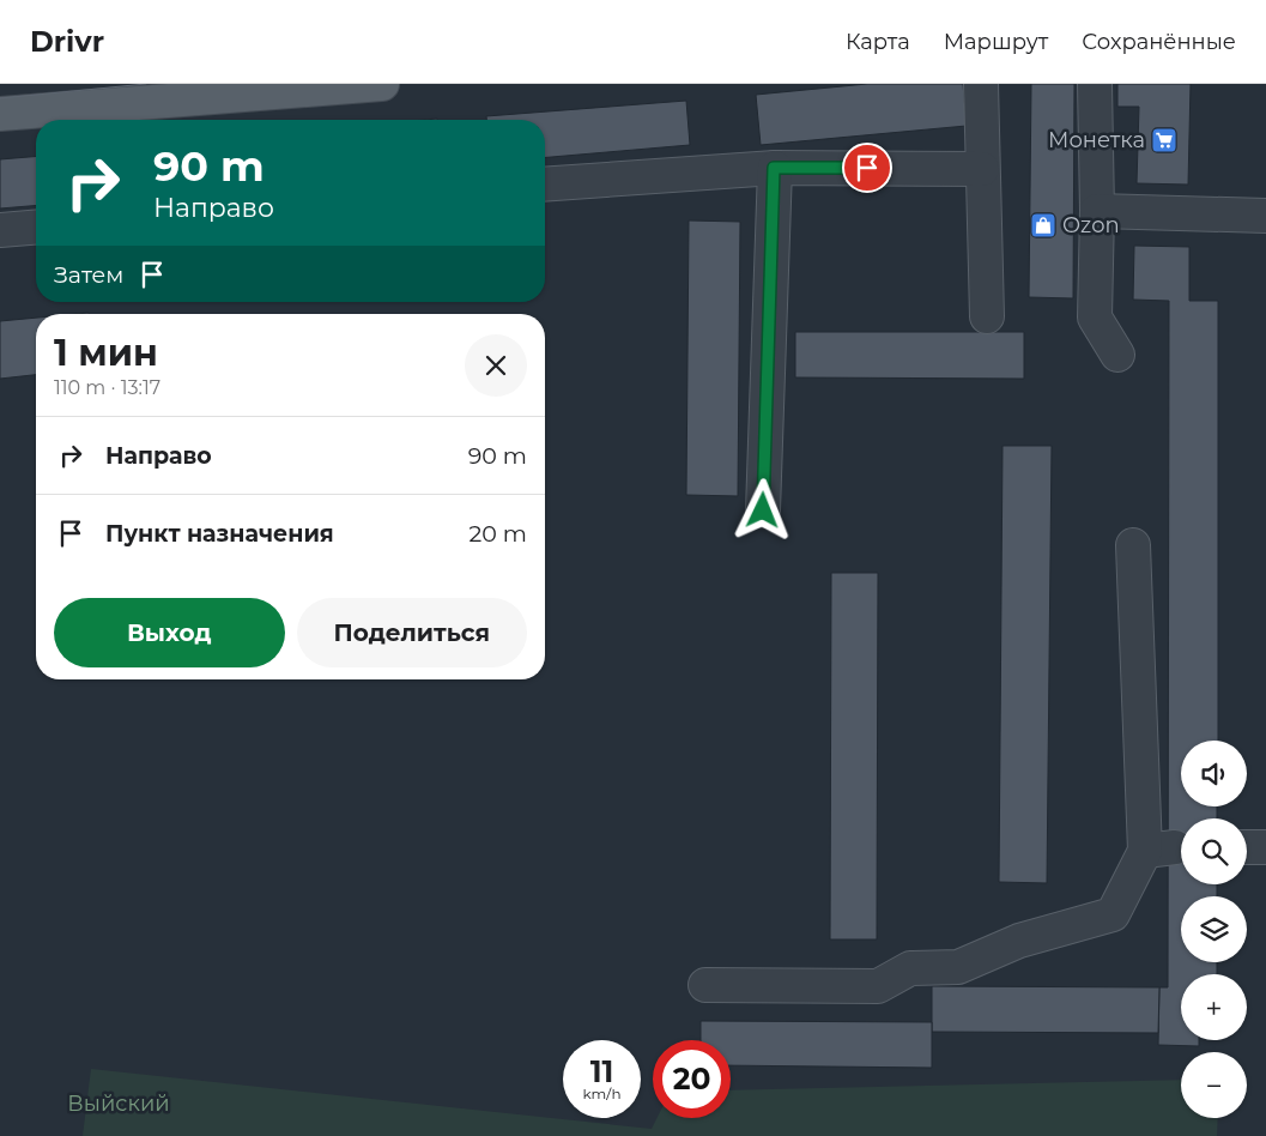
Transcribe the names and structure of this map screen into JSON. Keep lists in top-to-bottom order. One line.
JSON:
{"parks":["Выйский"],"places":{"supermarket":["Монетка"],"shop":["Ozon"]},"page":{"header":"Drivr","nav":["Карта","Маршрут","Сохранённые"],"turn":["90 m","Направо"],"then":"Затем","heading":["1 мин","110 m · 13:17"],"list":[{"name":"Направо","value":"90 m"},{"name":"Пункт назначения","value":"20 m"}],"buttons":["Выход","Поделиться"],"map_buttons":["+","−"],"speed":"11 km/h","limit":"20"}}
